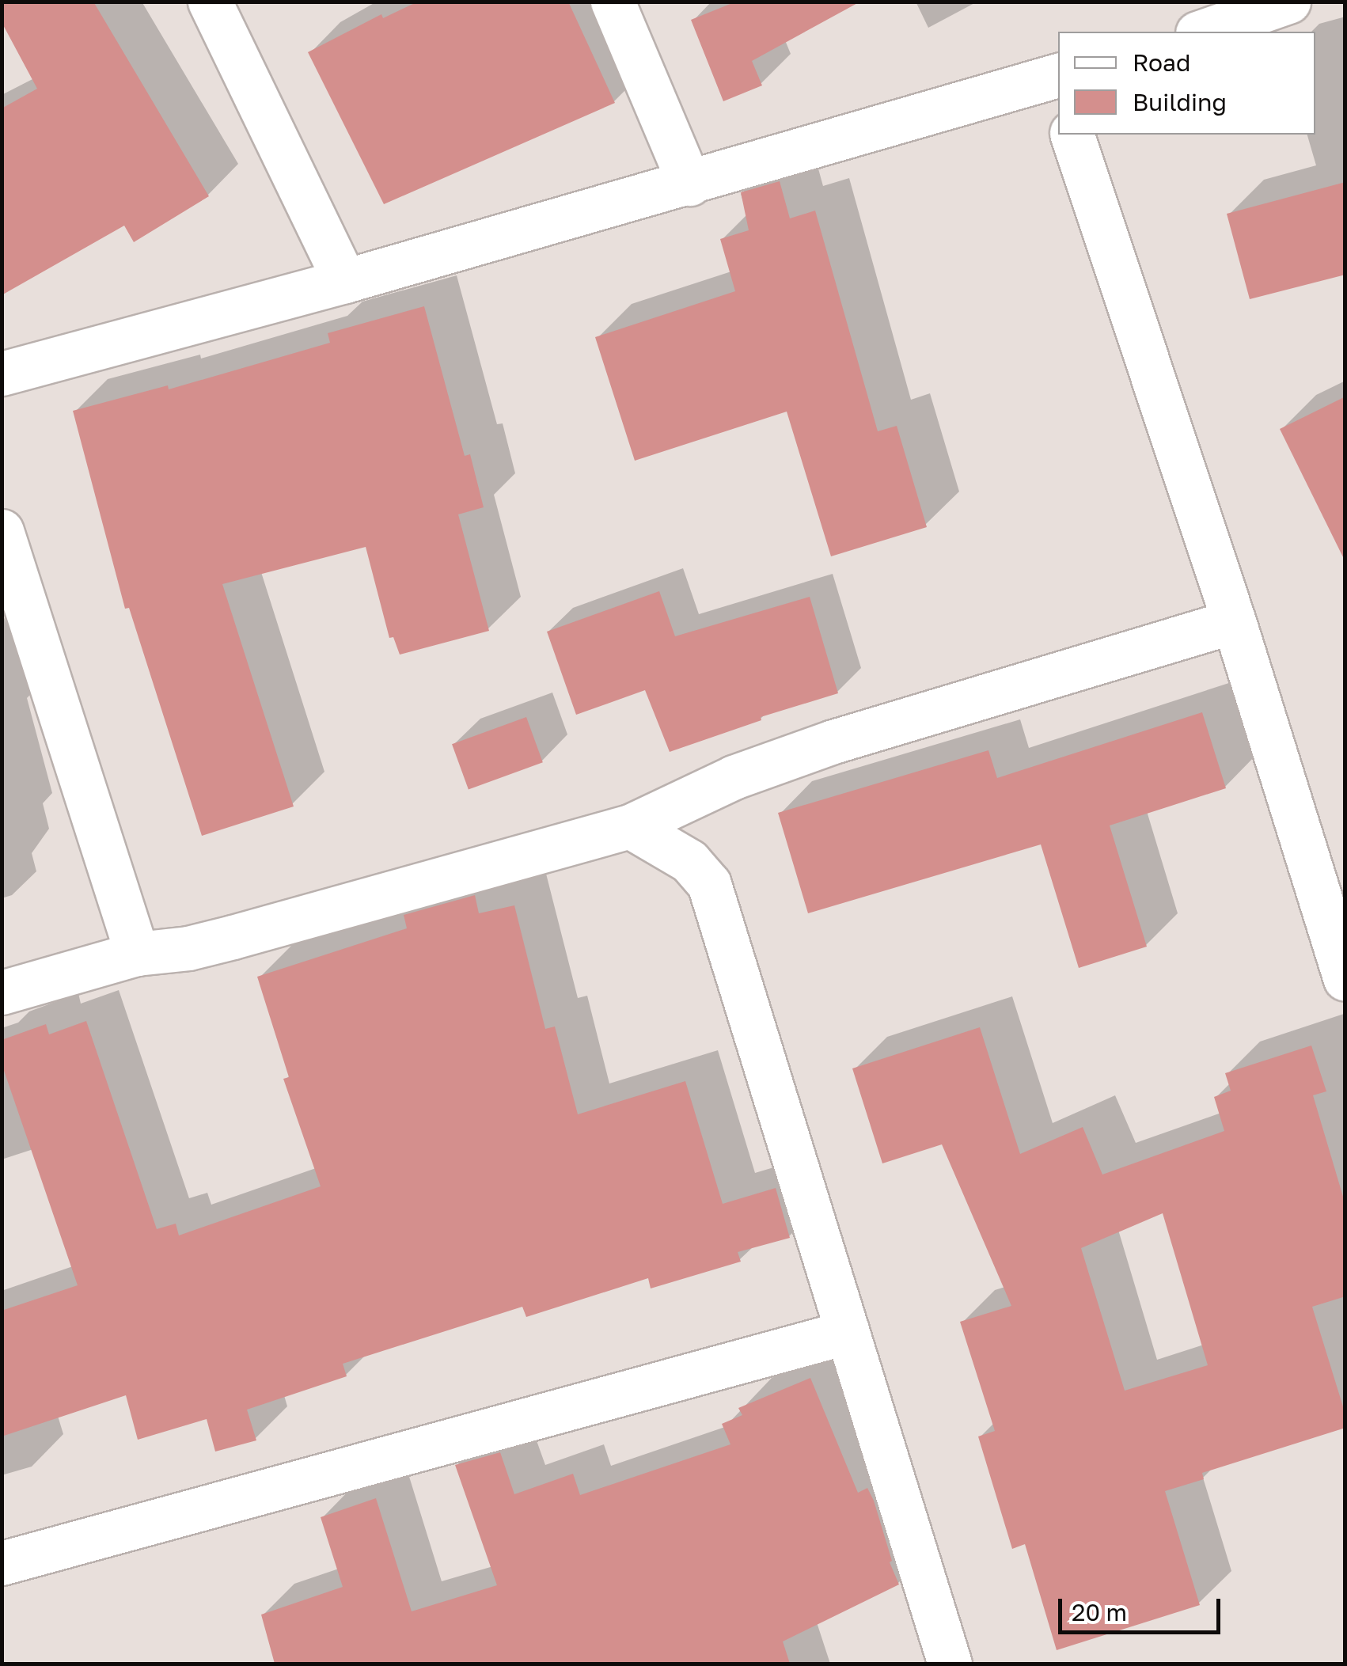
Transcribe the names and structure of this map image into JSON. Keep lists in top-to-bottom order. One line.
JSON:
{"legend":["Road","Building"],"scale_bar":"20 m"}
